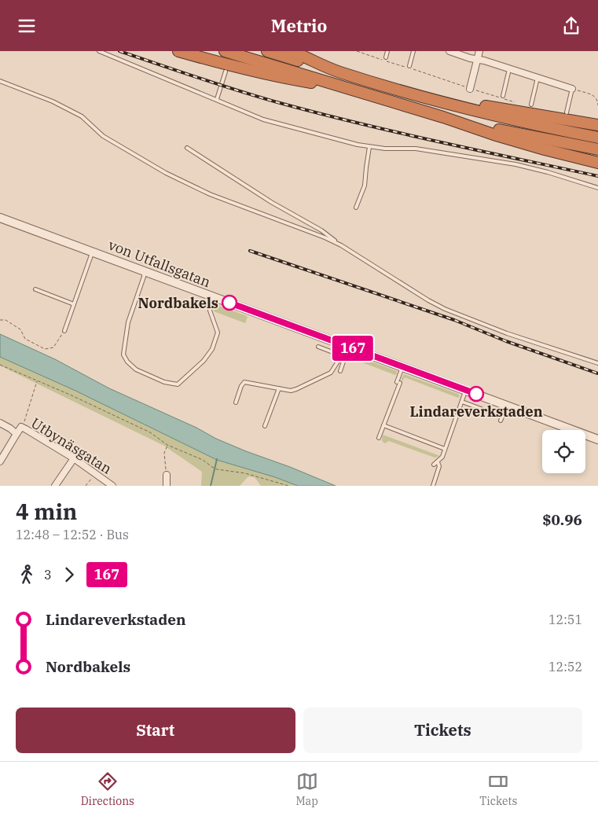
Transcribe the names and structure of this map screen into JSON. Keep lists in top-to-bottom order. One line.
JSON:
{"streets":{"street":["von Utfallsgatan","Utbynäsgatan"]},"places":["Nordbakels","Lindareverkstaden"],"lines":["bus line 167"],"page":{"header":"Metrio","on_map":"167","heading":["4 min","12:48 – 12:52 · Bus","$0.96"],"legs":["3","167"],"list":[{"name":"Lindareverkstaden","value":"12:51"},{"name":"Nordbakels","value":"12:52"}],"buttons":["Start","Tickets"],"tabs":["Directions","Map","Tickets"]}}
